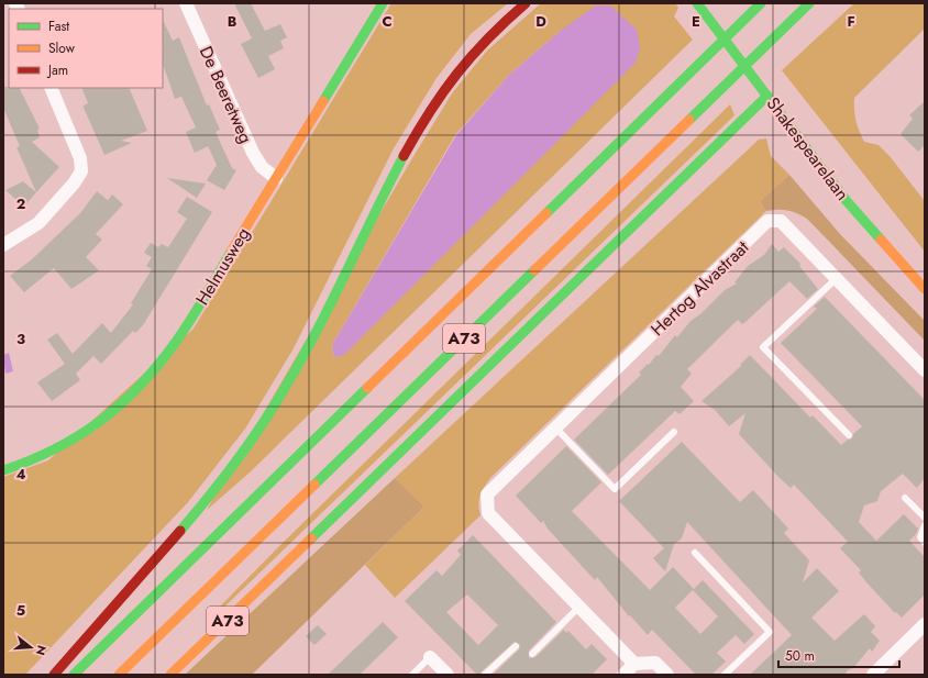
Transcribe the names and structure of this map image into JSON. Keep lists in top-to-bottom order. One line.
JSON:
{"streets":{"main road":["Shakespearelaan","Helmusweg","A73"],"street":["De Beeretweg","Hertog Alvastraat"]},"crossings":[["De Beeretweg","Helmusweg"],["Shakespearelaan","A73"]],"legend":["Fast","Slow","Jam"],"scale_bar":"50 m","north":"right","grid":{"columns":["B","C","D","E","F"],"rows":["2","3","4","5"]}}
